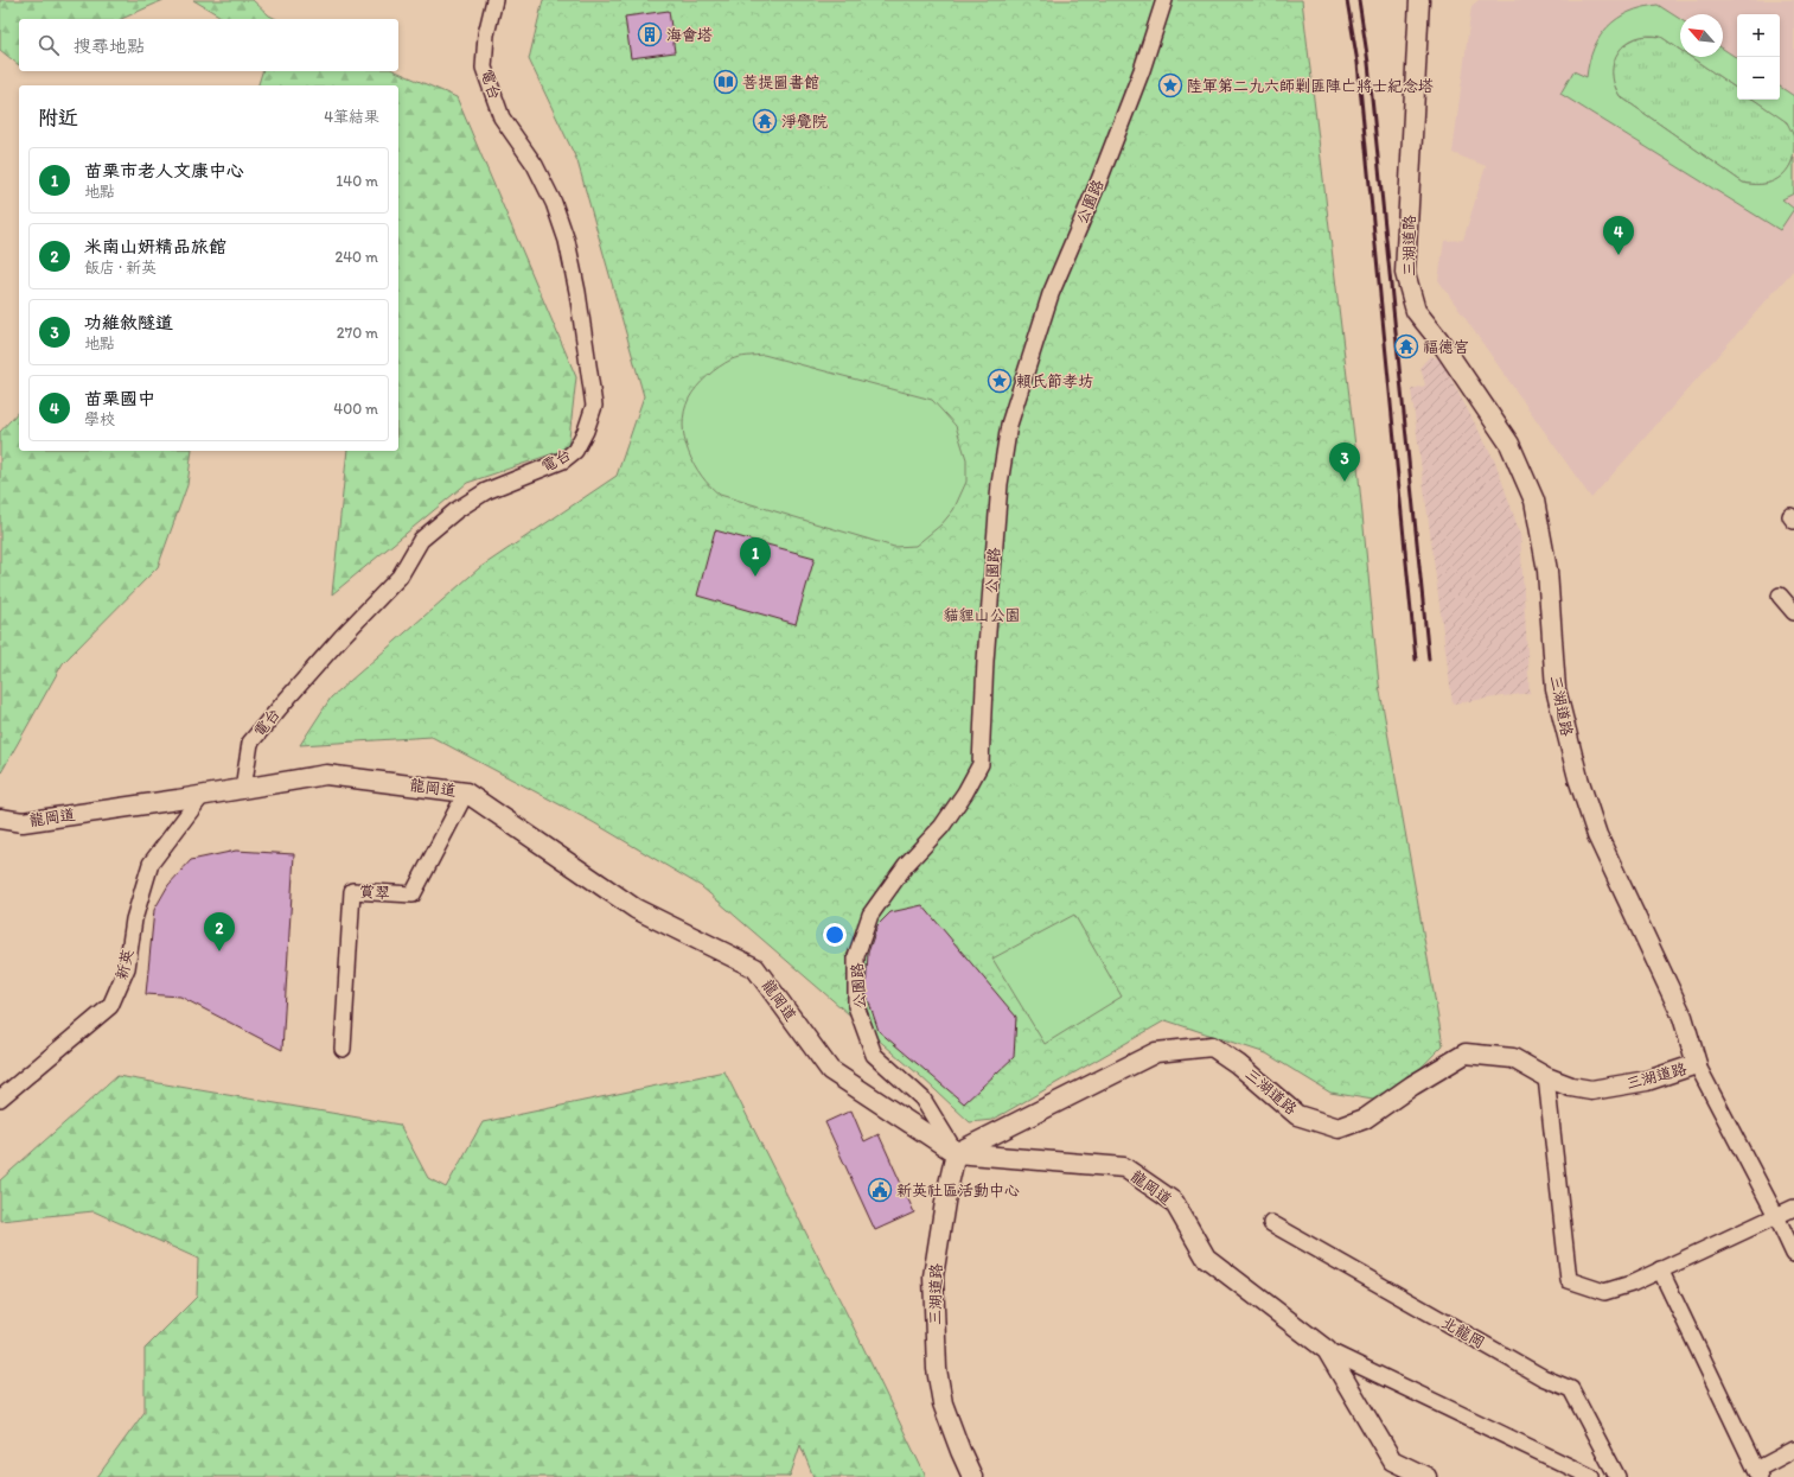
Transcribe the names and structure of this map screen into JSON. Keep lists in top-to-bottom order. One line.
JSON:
{"streets":{"street":["電台","公園路","三湖道路","龍岡道","賞翠","新英","北龍岡"]},"crossings":[["電台","龍岡道"],["公園路","三湖道路"],["公園路","龍岡道"],["三湖道路","龍岡道"],["龍岡道","賞翠"],["龍岡道","新英"]],"parks":["貓貍山公園"],"places":{"building":["海會塔"],"library":["菩提圖書館"],"place":["陸軍第二九六師剿匪陣亡將士紀念塔","賴氏節孝坊"],"temple":["淨覺院","福德宮"],"public building":["新英社區活動中心"]},"north":"top left","page":{"map_buttons":["+","−"],"search":"搜尋地點","heading":["附近","4筆結果"],"list":[{"mark":"1","name":"苗栗市老人文康中心","note":"地點","value":"140 m"},{"mark":"2","name":"米南山妍精品旅館","note":"飯店 · 新英","value":"240 m"},{"mark":"3","name":"功維敘隧道","note":"地點","value":"270 m"},{"mark":"4","name":"苗栗國中","note":"學校","value":"400 m"}],"pins":["4","3","1","2"]}}
